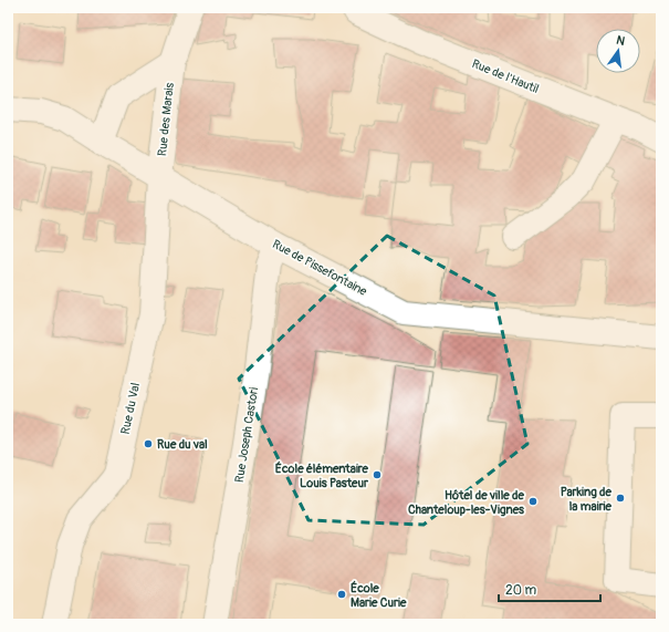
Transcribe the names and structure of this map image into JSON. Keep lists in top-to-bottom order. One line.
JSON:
{"streets":{"street":["Rue de l'Hautil","Rue des Marais","Rue de Pissefontaine","Rue du Val","Rue Joseph Castori"]},"crossings":[["Rue des Marais","Rue de Pissefontaine"],["Rue des Marais","Rue du Val"],["Rue de Pissefontaine","Rue du Val"],["Rue de Pissefontaine","Rue Joseph Castori"]],"places":["Rue du val","École élémentaire Louis Pasteur","Parking de la mairie","Hôtel de ville de Chanteloup-les-Vignes","École Marie Curie"],"scale_bar":"20 m","north":"top"}
